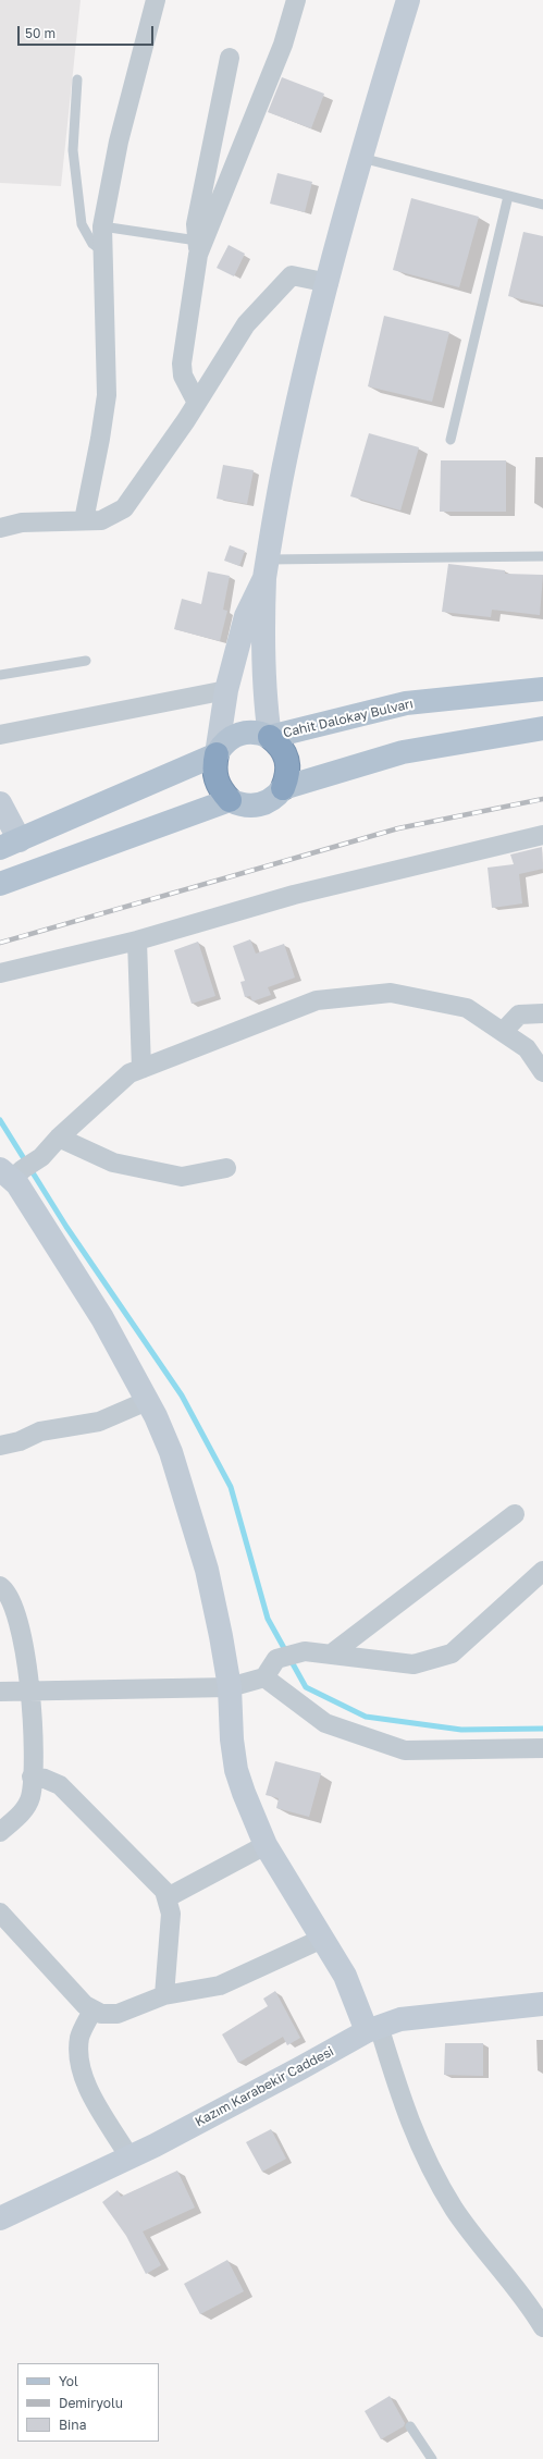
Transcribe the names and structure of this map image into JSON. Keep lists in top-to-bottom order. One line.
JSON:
{"streets":{"main road":["Cahit Dalokay Bulvarı"],"street":["Kazım Karabekir Caddesi"]},"legend":["Yol","Demiryolu","Bina"],"scale_bar":"50 m"}
